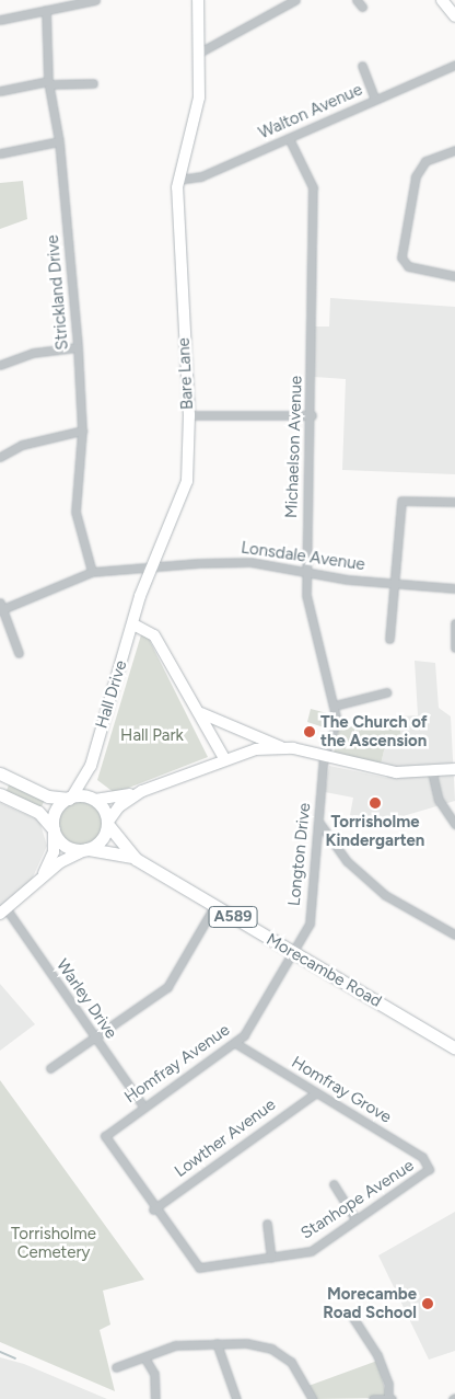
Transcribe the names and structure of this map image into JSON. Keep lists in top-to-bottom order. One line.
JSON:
{"streets":{"main road":["Bare Lane","Hall Drive","A589","Morecambe Road"],"street":["Walton Avenue","Strickland Drive","Michaelson Avenue","Lonsdale Avenue","Longton Drive","Warley Drive","Homfray Avenue","Homfray Grove","Lowther Avenue","Stanhope Avenue"]},"crossings":[["Walton Avenue","Bare Lane"],["Walton Avenue","Michaelson Avenue"],["Strickland Drive","Lonsdale Avenue"],["Bare Lane","Lonsdale Avenue"],["Bare Lane","Hall Drive"],["Michaelson Avenue","Lonsdale Avenue"],["Michaelson Avenue","Longton Drive"],["Hall Drive","A589"],["Hall Drive","Morecambe Road"],["Longton Drive","Morecambe Road"],["Longton Drive","Homfray Avenue"],["A589","Morecambe Road"],["Morecambe Road","Homfray Avenue"],["Warley Drive","Homfray Avenue"],["Homfray Avenue","Homfray Grove"],["Homfray Avenue","Stanhope Avenue"],["Homfray Grove","Lowther Avenue"],["Homfray Grove","Stanhope Avenue"],["Lowther Avenue","Stanhope Avenue"]],"parks":["Hall Park","Torrisholme Cemetery"],"places":["The Church of the Ascension","Torrisholme Kindergarten","Morecambe Road School"]}
